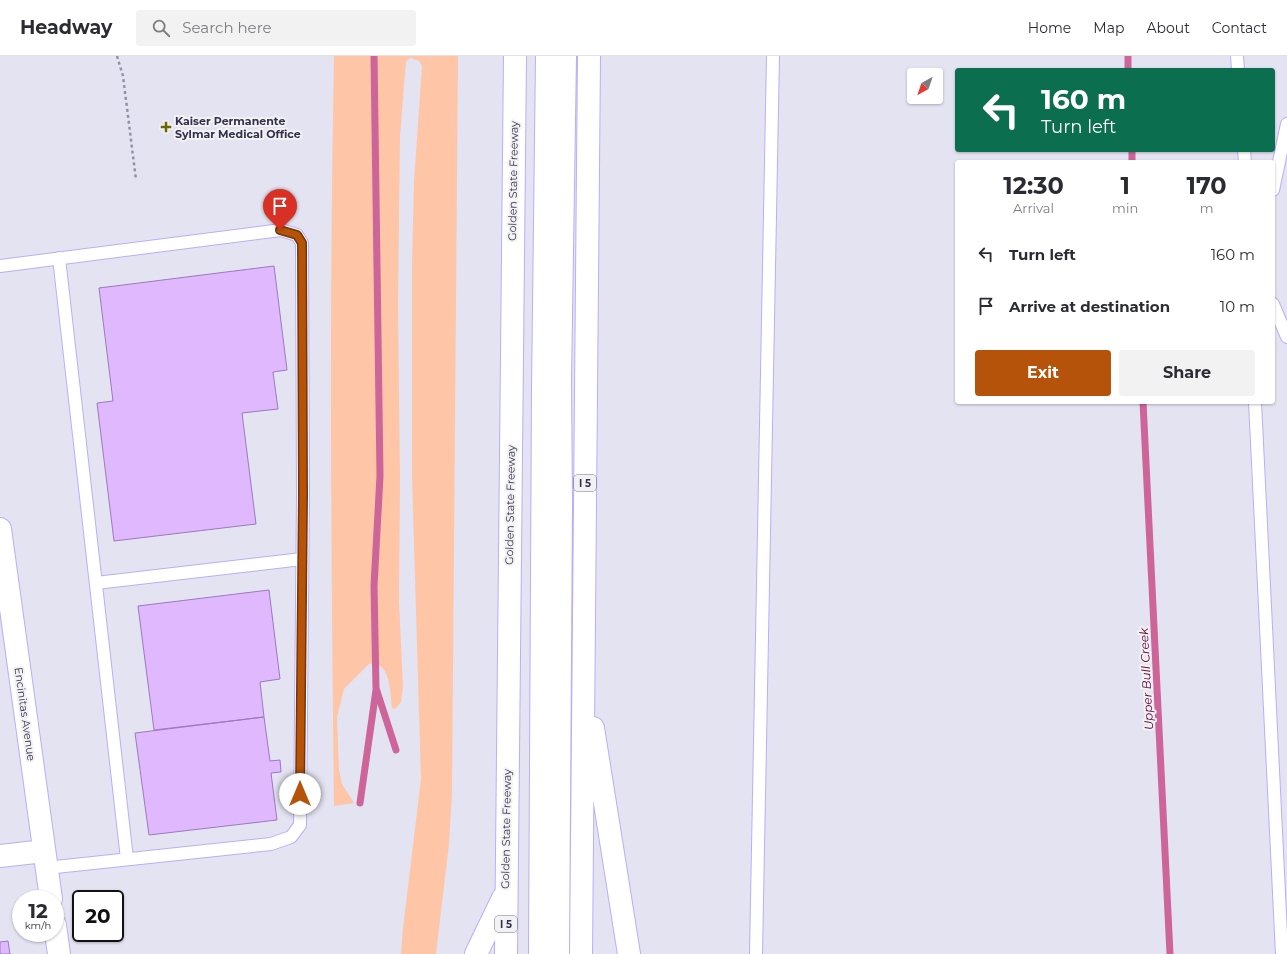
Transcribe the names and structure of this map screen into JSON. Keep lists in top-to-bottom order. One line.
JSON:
{"streets":{"main road":["Golden State Freeway","I 5","Encinitas Avenue"]},"water":["Upper Bull Creek"],"places":{"health":["Kaiser Permanente Sylmar Medical Office"]},"north":"bottom left","page":{"header":"Headway","search":"Search here","nav":["Home","Map","About","Contact"],"turn":["160 m","Turn left"],"eta":["12:30","Arrival","1","min","170","m"],"list":[{"name":"Turn left","value":"160 m"},{"name":"Arrive at destination","value":"10 m"}],"buttons":["Exit","Share"],"speed":"12 km/h","limit":"20"}}
